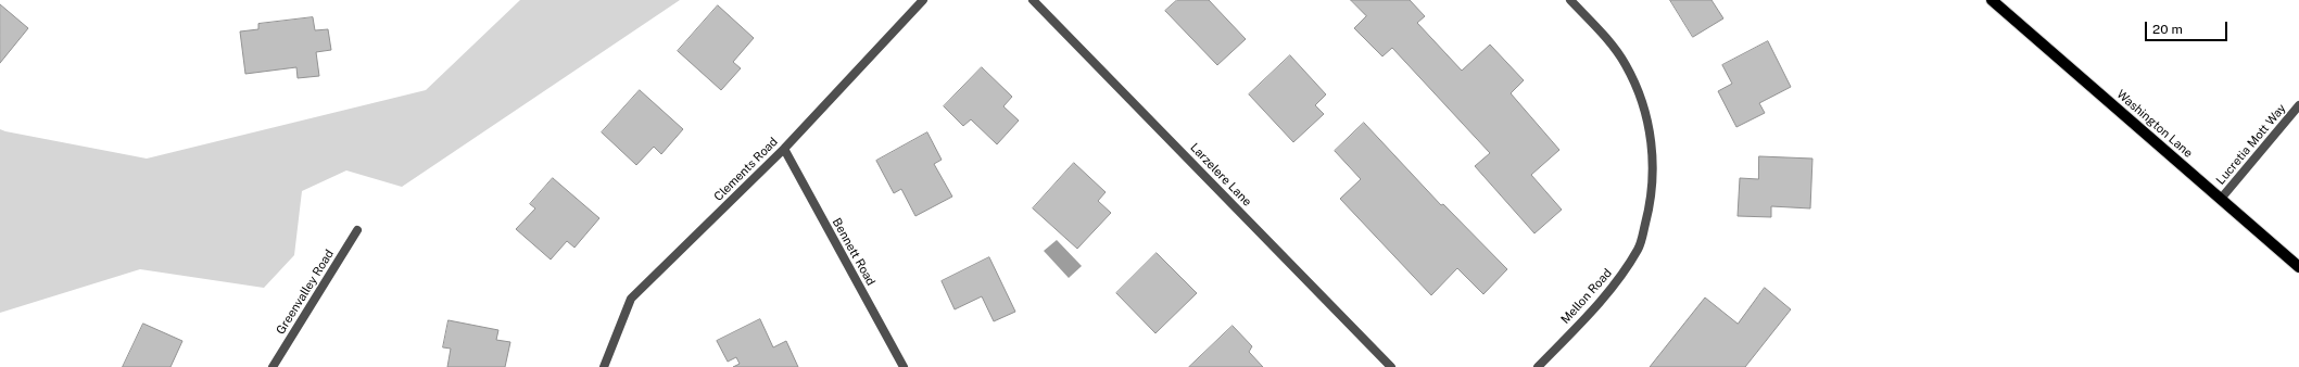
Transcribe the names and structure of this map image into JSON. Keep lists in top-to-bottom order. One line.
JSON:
{"streets":{"main road":["Washington Lane"],"street":["Lucretia Mott Way","Clements Road","Larzelere Lane","Bennett Road","Greenvalley Road","Mellon Road"]},"crossings":[["Washington Lane","Lucretia Mott Way"],["Clements Road","Bennett Road"]],"scale_bar":"20 m"}
